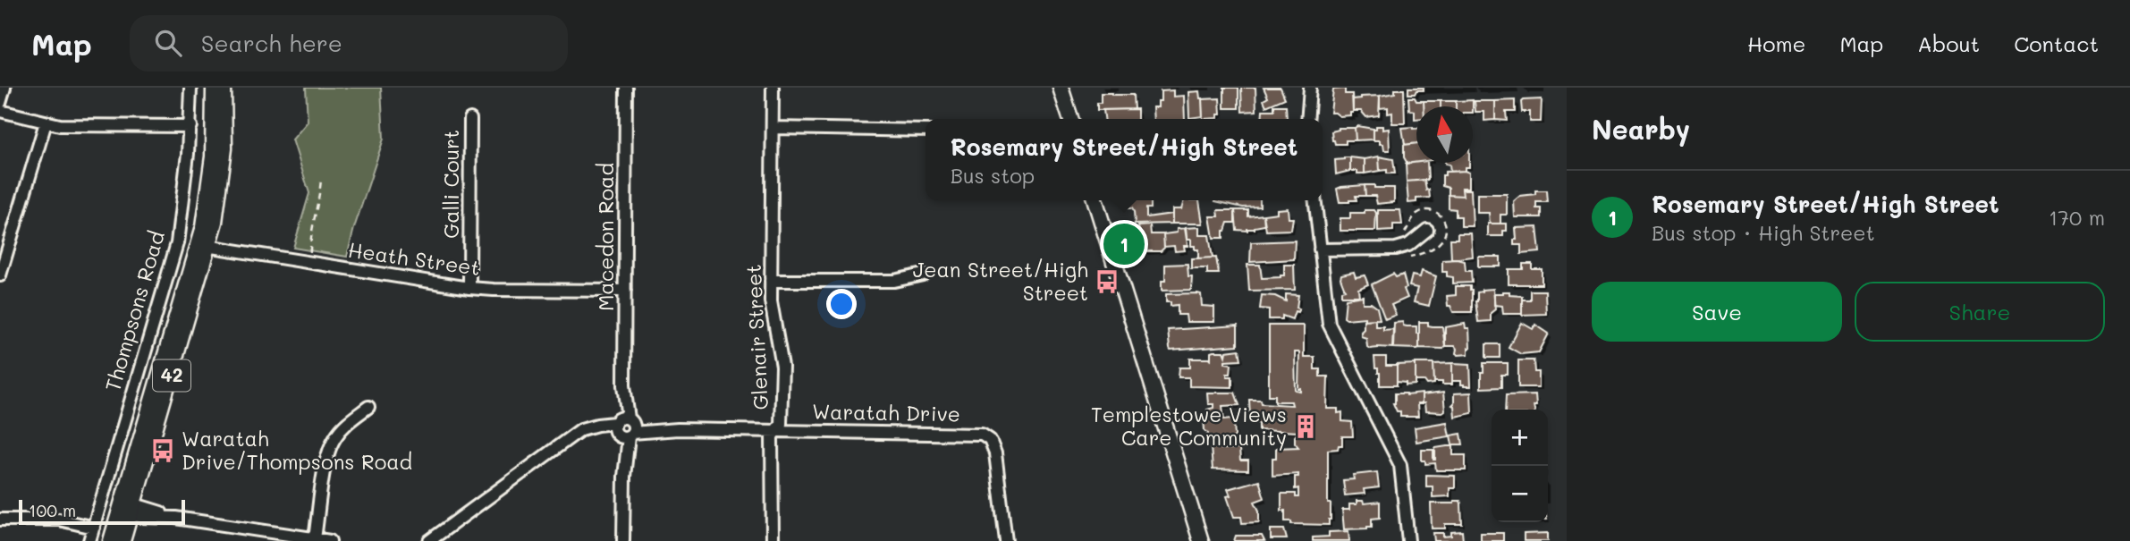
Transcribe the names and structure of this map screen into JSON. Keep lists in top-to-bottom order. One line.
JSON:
{"streets":{"main road":["Thompsons Road","42"],"street":["Galli Court","Macedon Road","Heath Street","Glenair Street","Waratah Drive"]},"crossings":[["Galli Court","Heath Street"],["Macedon Road","Heath Street"],["Macedon Road","Waratah Drive"],["Heath Street","Thompsons Road"],["Glenair Street","Waratah Drive"]],"places":{"bus stop":["Jean Street/High Street","Waratah Drive/Thompsons Road"],"building":["Templestowe Views Care Community"]},"scale_bar":"100 m","north":"top","page":{"header":"Map","search":"Search here","nav":["Home","Map","About","Contact"],"heading":"Nearby","popup":["Rosemary Street/High Street","Bus stop"],"list":[{"mark":"1","name":"Rosemary Street/High Street","note":"Bus stop · High Street","value":"170 m"}],"pins":"1","buttons":["Save","Share"],"map_buttons":["+","−"],"scale":"100 m"}}
